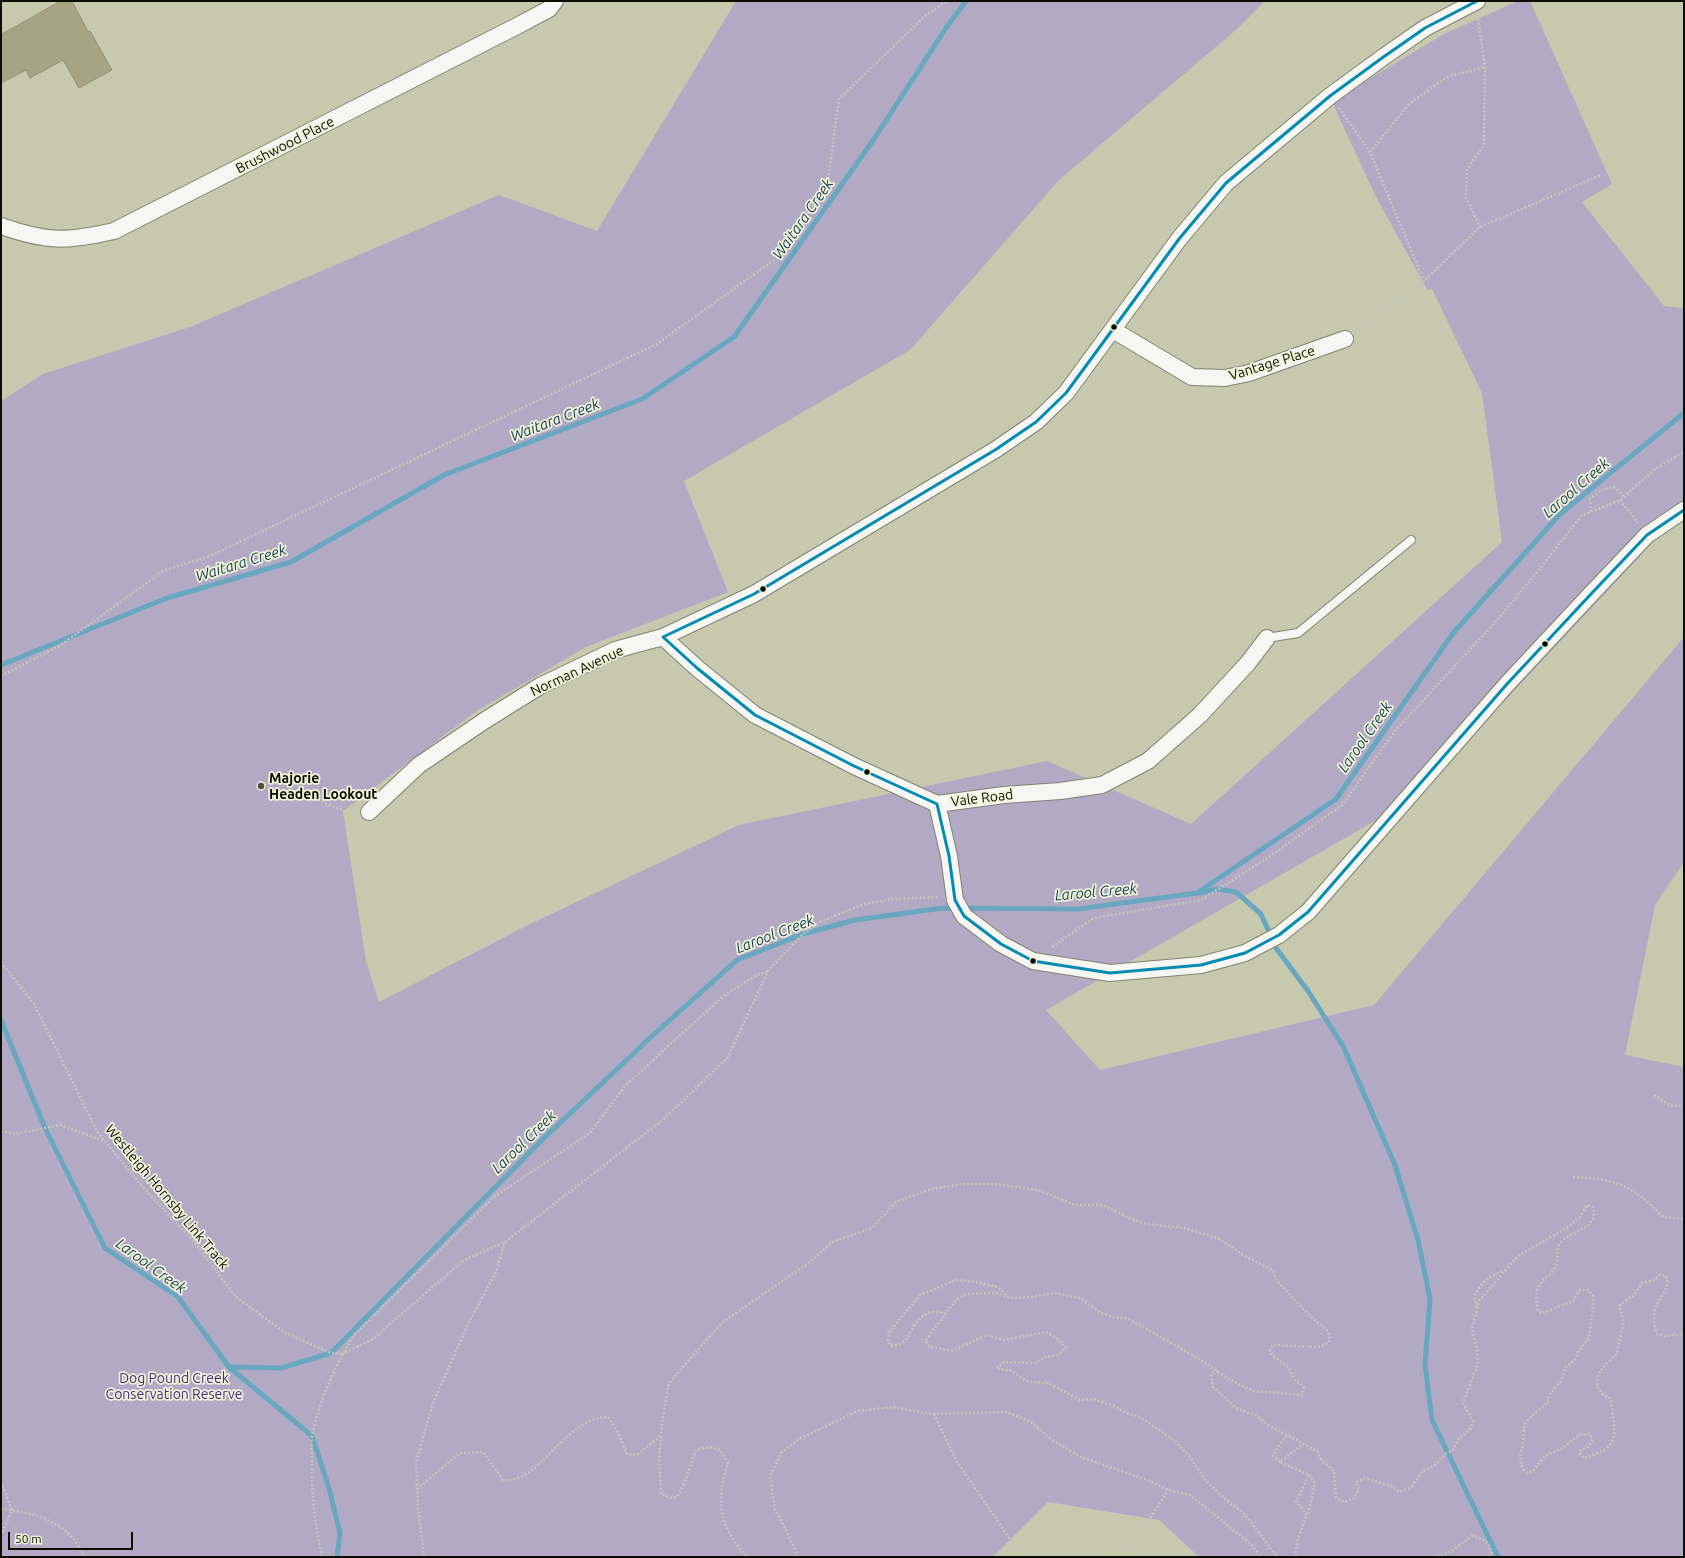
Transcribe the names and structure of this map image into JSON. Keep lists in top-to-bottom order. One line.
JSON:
{"streets":{"street":["Brushwood Place","Vantage Place","Norman Avenue","Vale Road"],"path":["Westleigh Hornsby Link Track"]},"crossings":[["Vantage Place","Norman Avenue"],["Norman Avenue","Vale Road"]],"water":["Waitara Creek","Larool Creek"],"parks":["Dog Pound Creek Conservation Reserve"],"places":["Majorie Headen Lookout"],"scale_bar":"50 m"}
